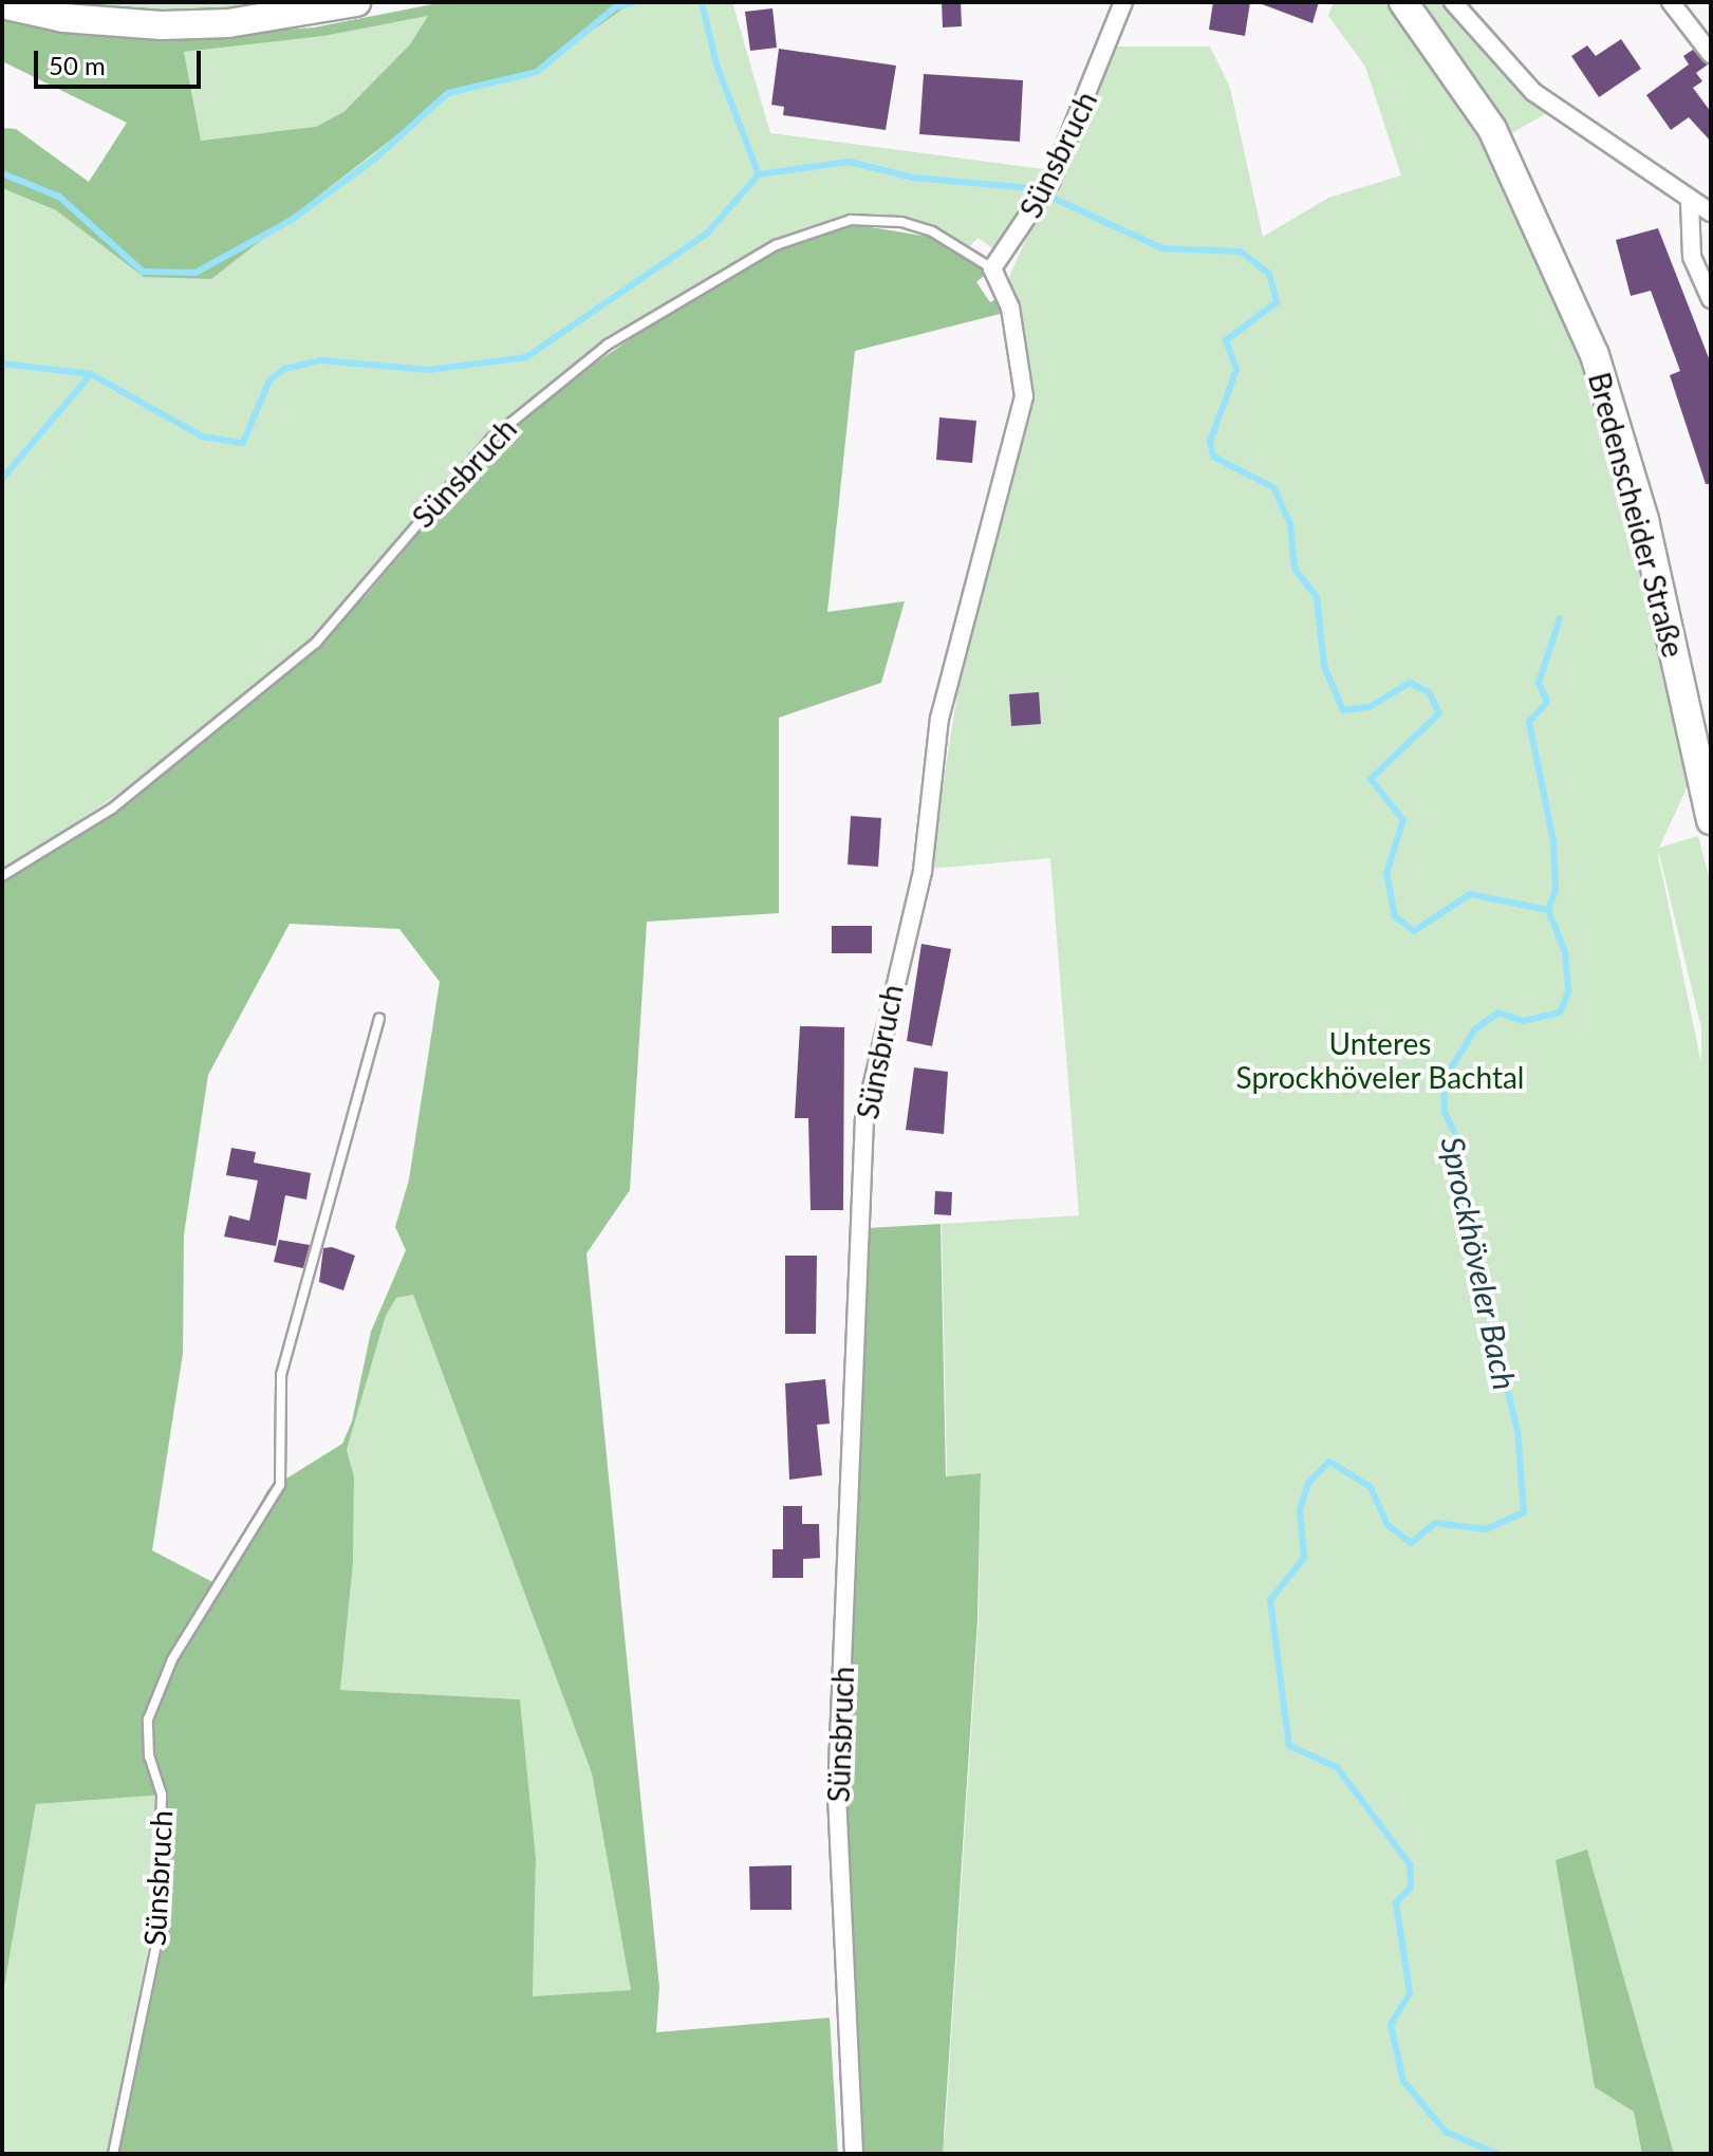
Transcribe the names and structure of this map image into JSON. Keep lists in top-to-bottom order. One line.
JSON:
{"streets":{"main road":["Bredenscheider Straße"],"street":["Sünsbruch"]},"water":["Sprockhöveler Bach"],"parks":["Unteres Sprockhöveler Bachtal"],"scale_bar":"50 m"}
